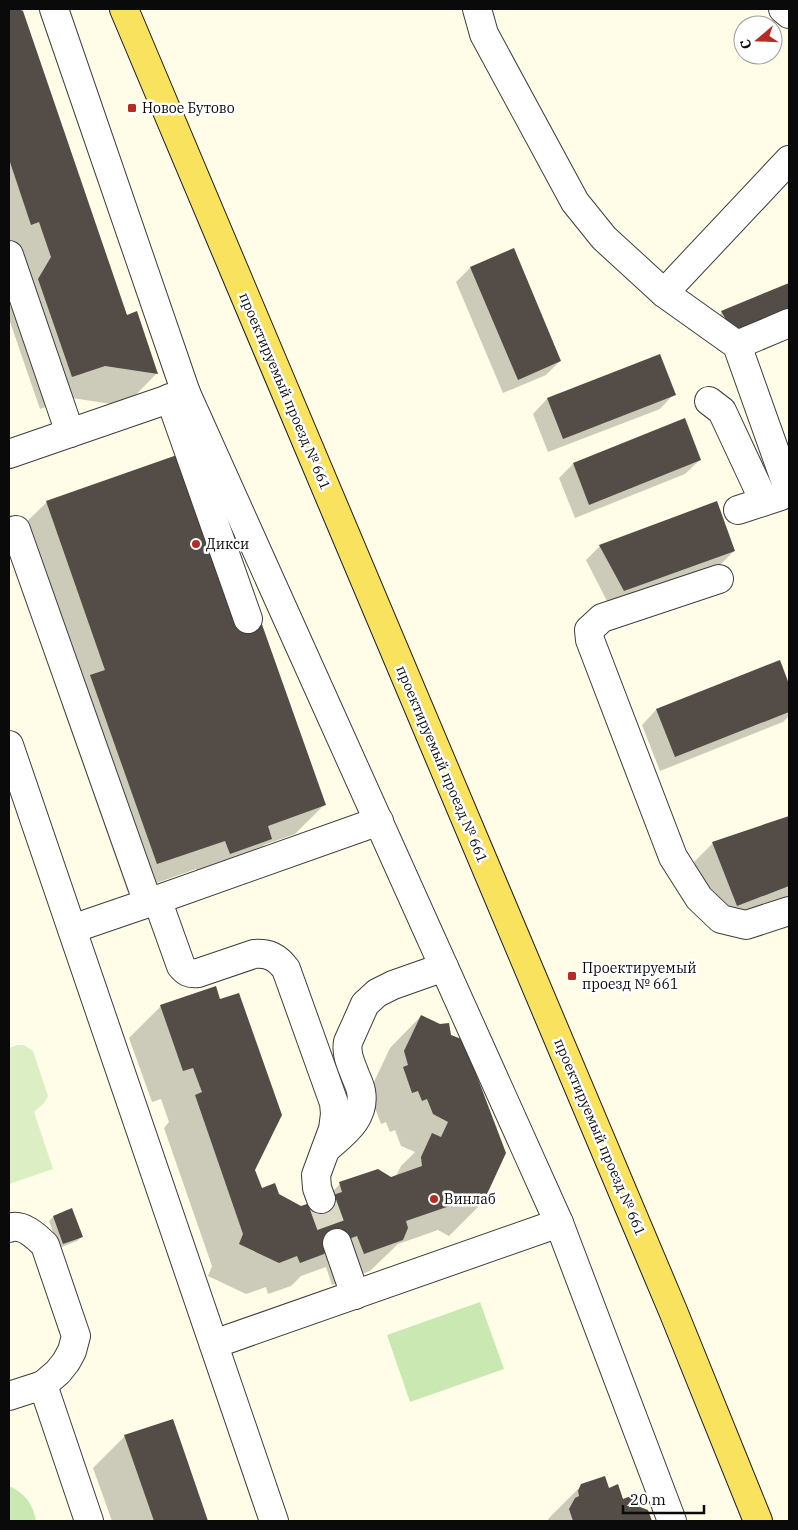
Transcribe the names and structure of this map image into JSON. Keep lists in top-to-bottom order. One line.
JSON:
{"streets":{"main road":["проектируемый проезд № 661"]},"places":{"transit":["Новое Бутово","Проектируемый проезд № 661"],"other":["Дикси","Винлаб"]},"scale_bar":"20 m","north":"left"}
